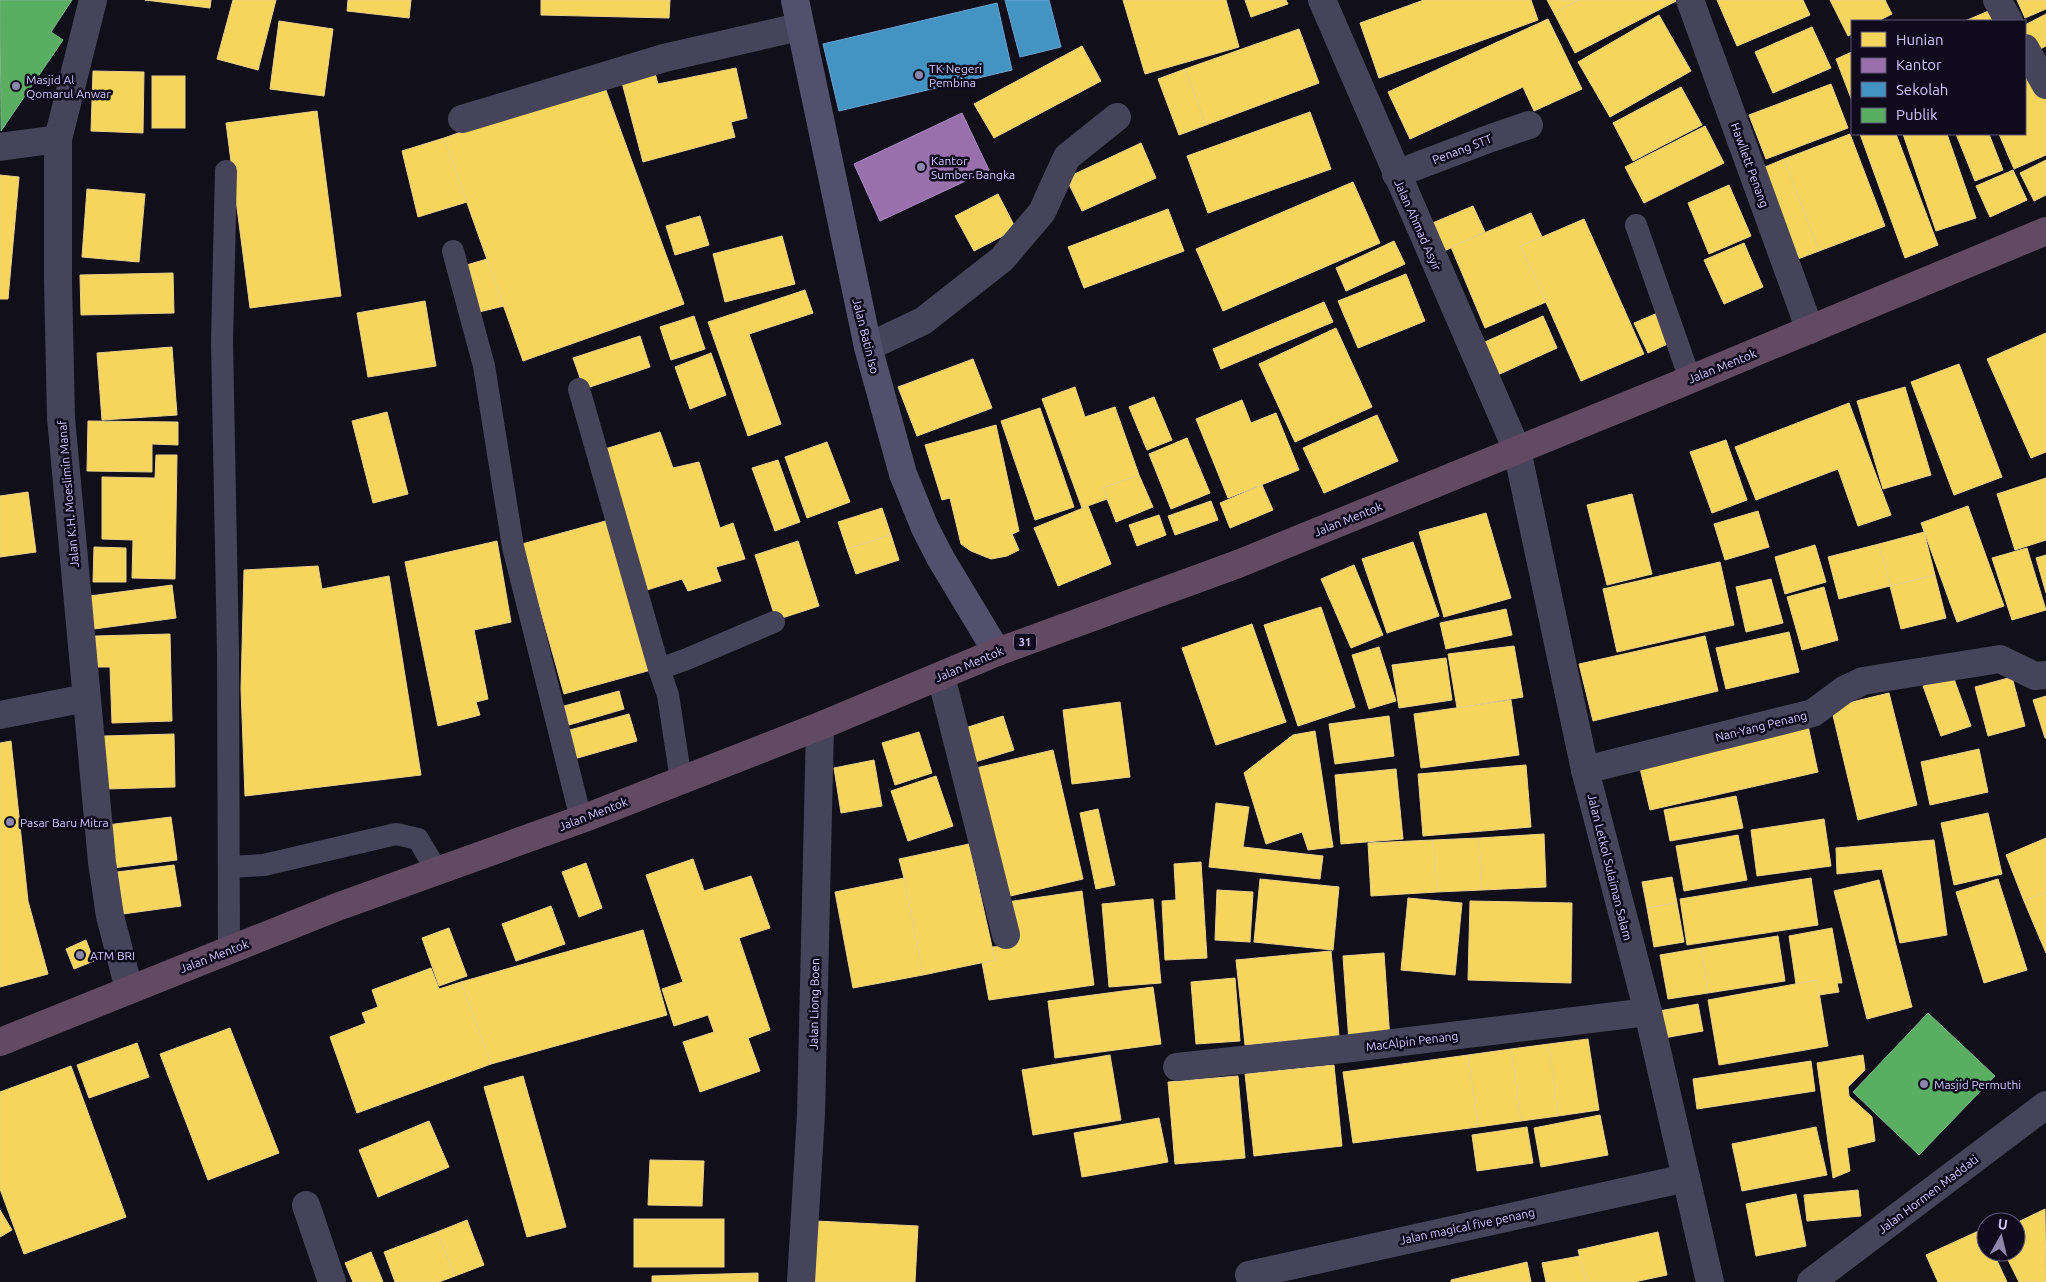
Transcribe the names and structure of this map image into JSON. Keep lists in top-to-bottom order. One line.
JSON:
{"streets":{"highway":["Jalan Mentok","31"],"street":["Penang STT","Hawllett Penang","Jalan Ahmad Asyir","Jalan Batin Iso","Jalan K.H. Moeslimin Manaf","Nan-Yang Penang","Jalan Letkol Sulaiman Salam","Jalan Liong Boen","MacAlpin Penang","Jalan Hormen Maddati","Jalan magical five penang"]},"crossings":[["Penang STT","Jalan Ahmad Asyir"],["Hawllett Penang","Jalan Mentok"],["Jalan Ahmad Asyir","Jalan Mentok"],["Jalan Ahmad Asyir","Jalan Letkol Sulaiman Salam"],["Jalan Batin Iso","Jalan Mentok"],["Jalan Mentok","Jalan K.H. Moeslimin Manaf"],["Jalan Mentok","Jalan Letkol Sulaiman Salam"],["Jalan Mentok","Jalan Liong Boen"],["Nan-Yang Penang","Jalan Letkol Sulaiman Salam"],["Jalan Letkol Sulaiman Salam","MacAlpin Penang"],["Jalan Letkol Sulaiman Salam","Jalan magical five penang"]],"places":["TK Negeri Pembina","Masjid Al Qomarul Anwar","Kantor Sumber Bangka","Pasar Baru Mitra","ATM BRI","Masjid Permuthi"],"legend":["Hunian","Kantor","Sekolah","Publik"],"north":"top"}
